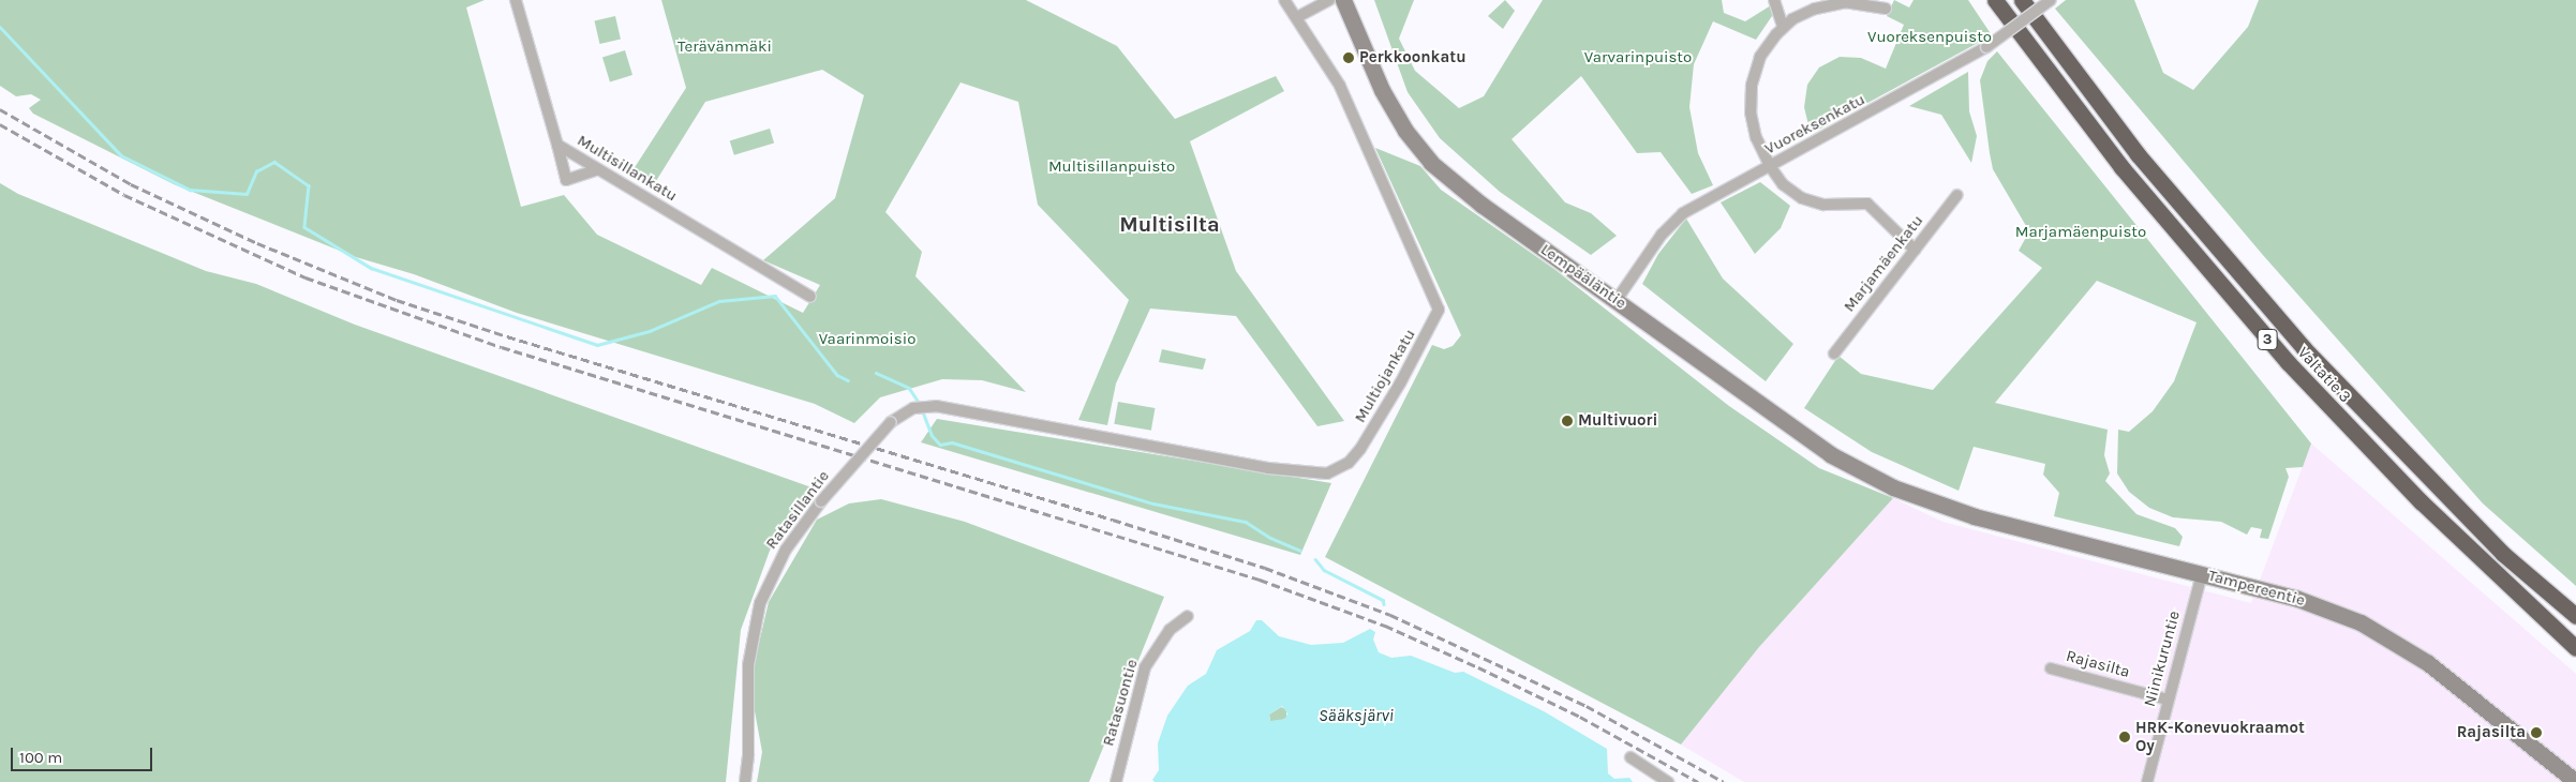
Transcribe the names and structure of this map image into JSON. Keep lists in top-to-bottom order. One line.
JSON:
{"streets":{"highway":["3","Valtatie 3"],"main road":["Lempääläntie","Tampereentie"],"street":["Vuoreksenkatu","Multisillankatu","Marjamäenkatu","Multiojankatu","Ratasillantie","Niinikuruntie","Rajasilta","Ratasuontie"]},"crossings":[["Vuoreksenkatu","Lempääläntie"],["Lempääläntie","Tampereentie"],["Multiojankatu","Ratasillantie"],["Tampereentie","Niinikuruntie"],["Niinikuruntie","Rajasilta"]],"districts":["Multisilta"],"water":["Sääksjärvi"],"parks":["Vuoreksenpuisto","Terävänmäki","Varvarinpuisto","Multisillanpuisto","Marjamäenpuisto","Vaarinmoisio"],"places":["Perkkoonkatu","Multivuori","Rajasilta","HRK-Konevuokraamot Oy"],"scale_bar":"100 m"}
